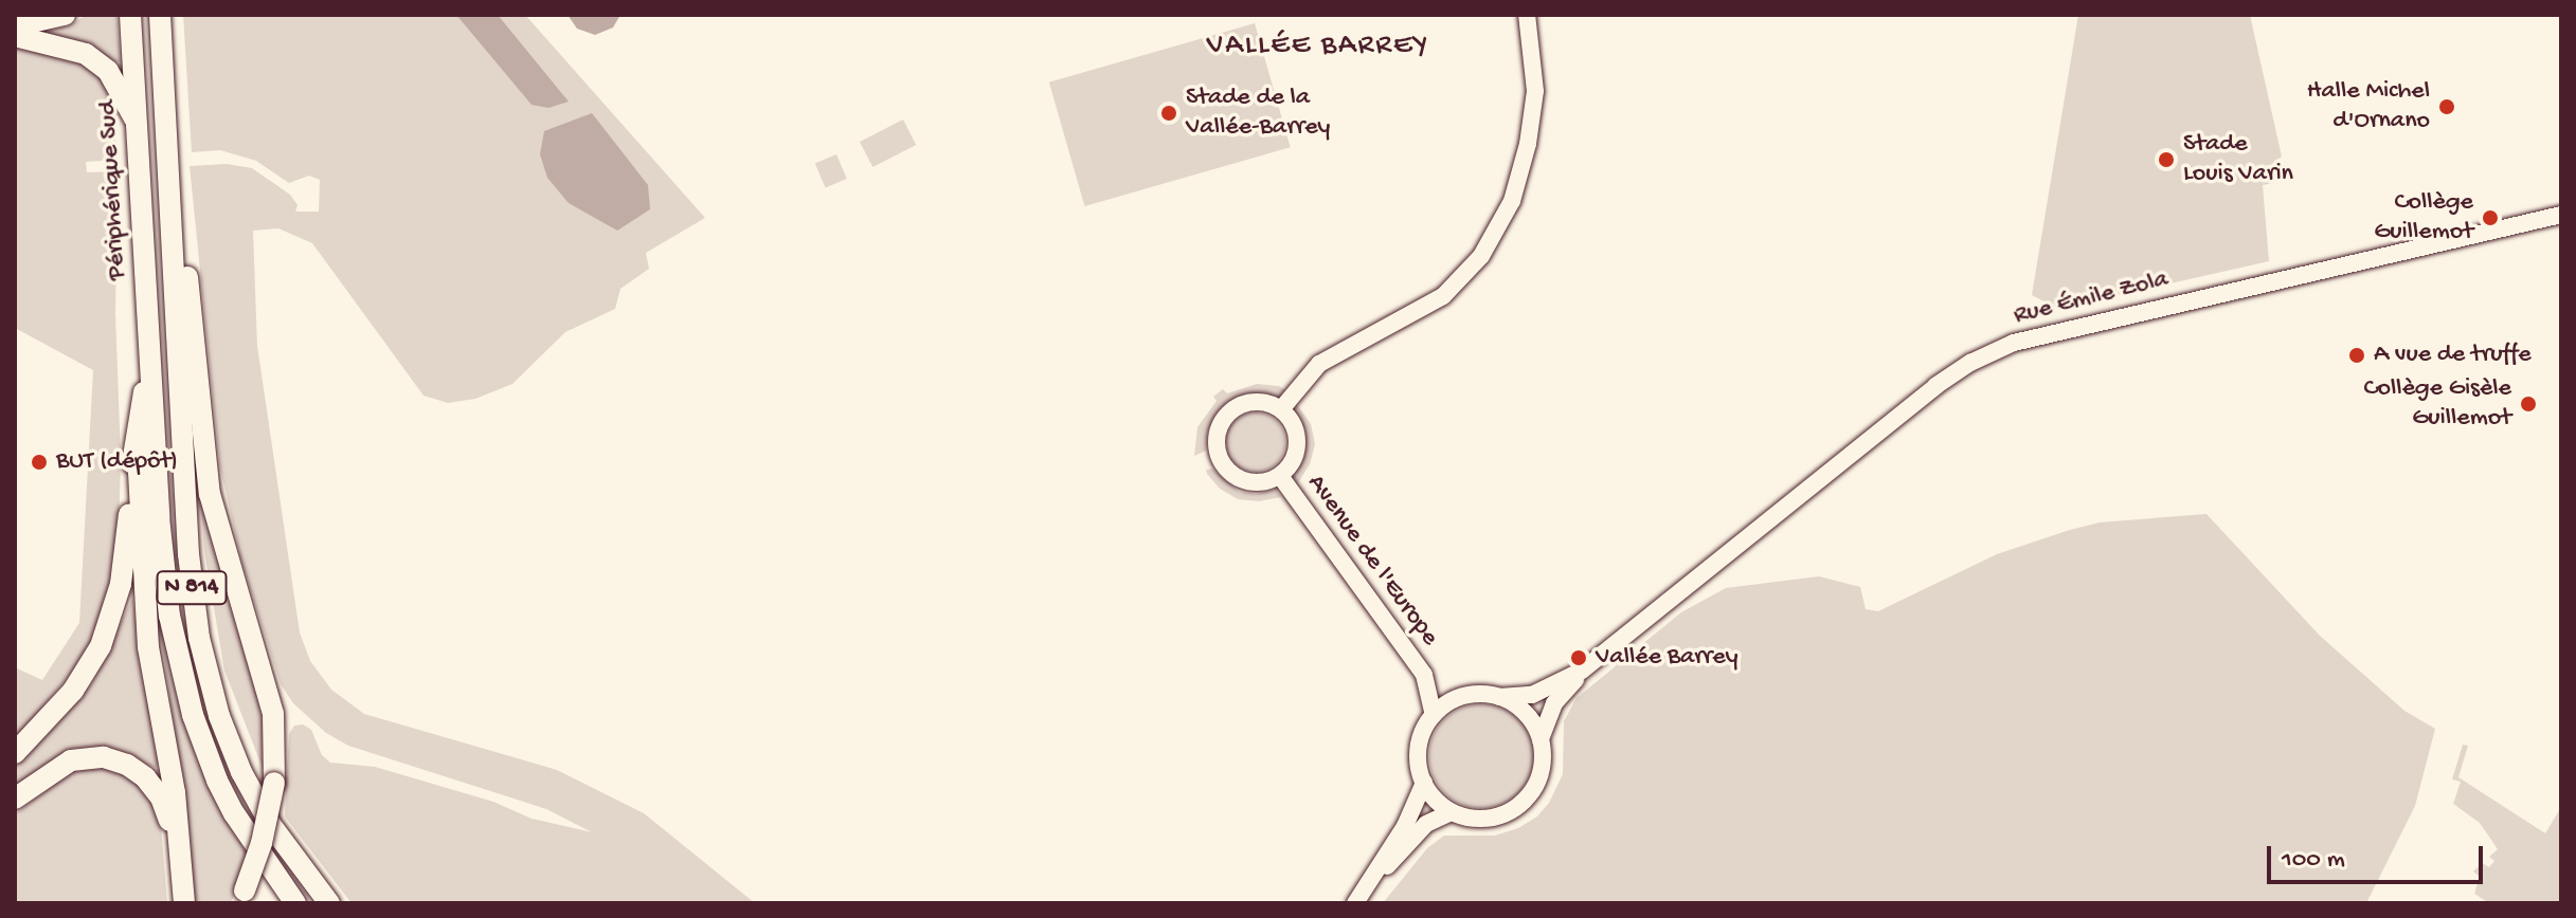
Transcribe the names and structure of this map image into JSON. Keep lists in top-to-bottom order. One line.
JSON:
{"streets":{"highway":["Périphérique Sud","N 814"],"main road":["Rue Émile Zola","Avenue de l'Europe"]},"crossings":[["Périphérique Sud","N 814"],["Rue Émile Zola","Avenue de l'Europe"]],"districts":["VALLÉE BARREY"],"places":["Halle Michel d'Ornano","Stade de la Vallée-Barrey","Stade Louis Varin","Collège Guillemot","A vue de truffe","Collège Gisèle Guillemot","BUT (dépôt)","Vallée Barrey"],"scale_bar":"100 m"}
